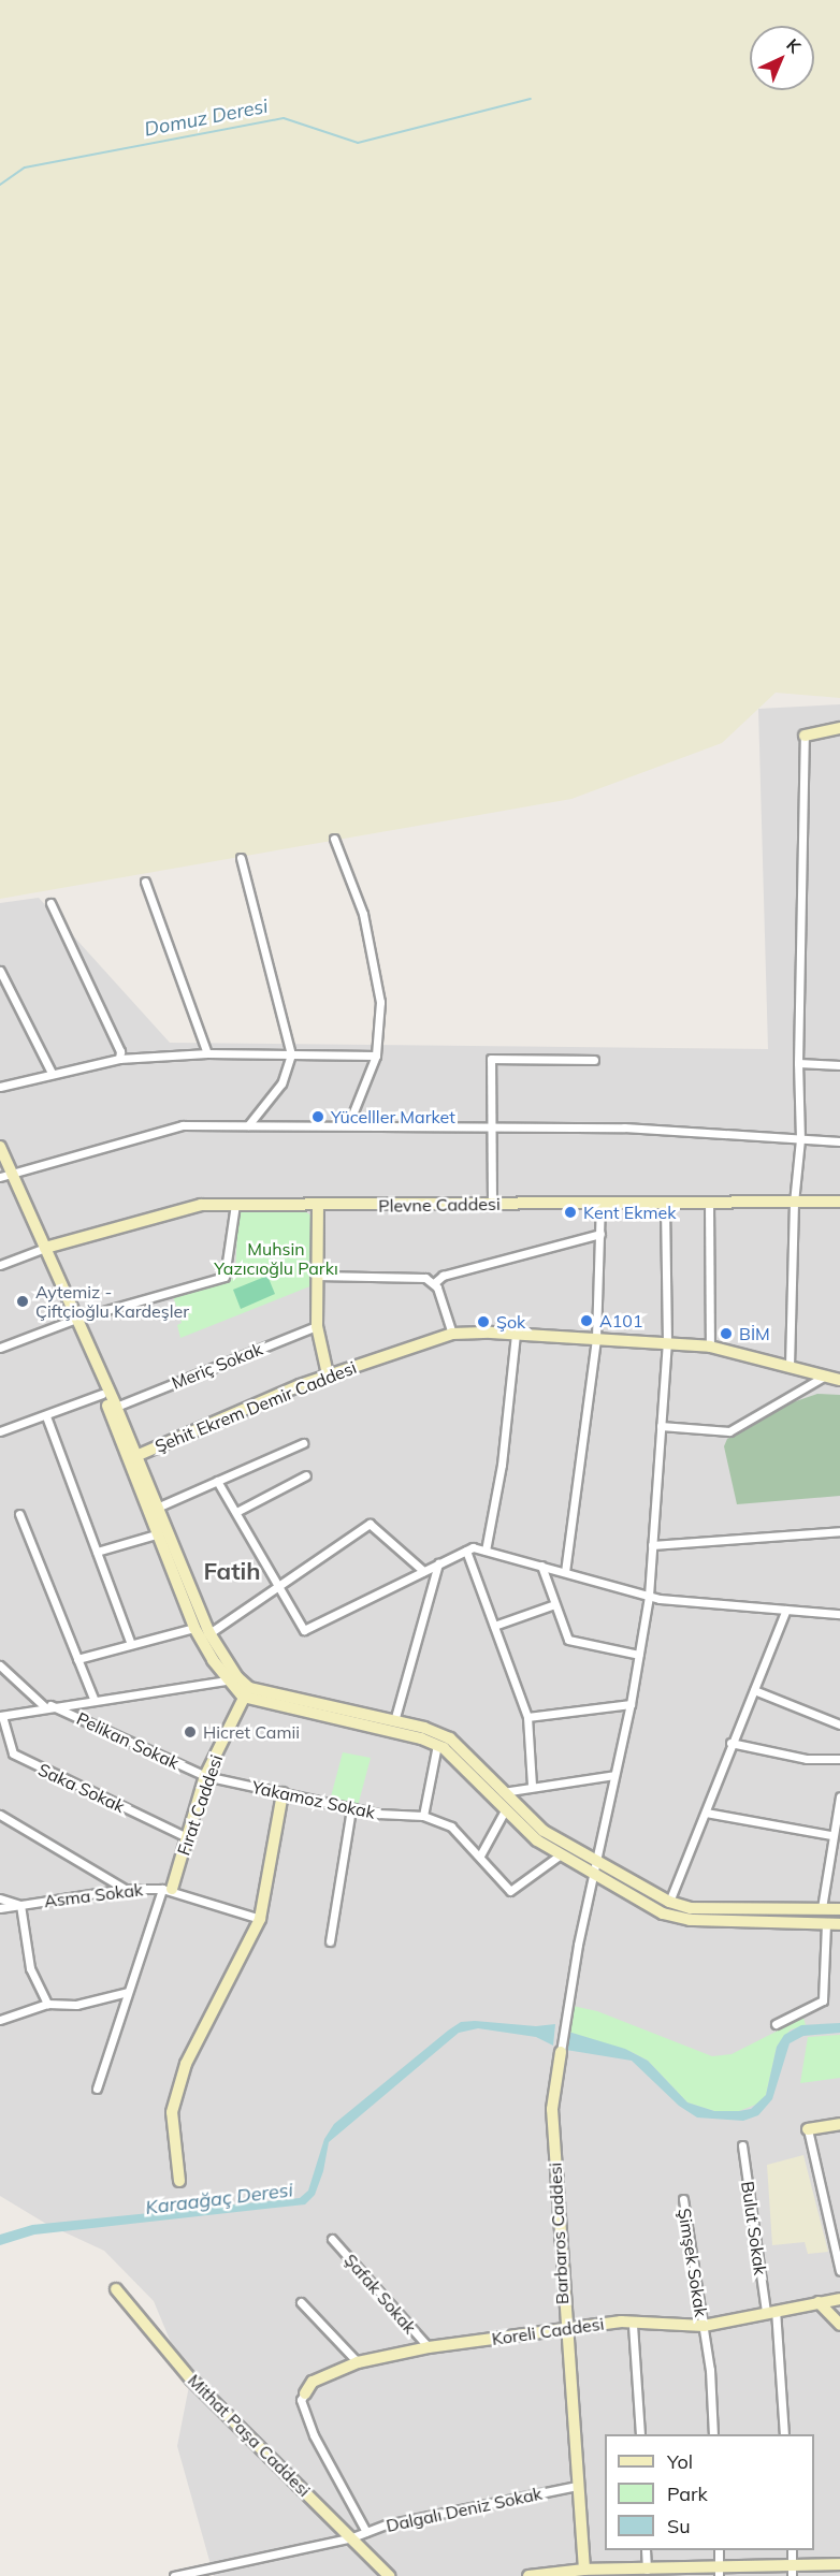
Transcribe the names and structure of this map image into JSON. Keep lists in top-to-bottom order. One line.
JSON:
{"streets":{"street":["Plevne Caddesi","Meriç Sokak","Şehit Ekrem Demir Caddesi","Pelikan Sokak","Saka Sokak","Yakamoz Sokak","Fırat Caddesi","Asma Sokak","Bulut Sokak","Barbaros Caddesi","Şimşek Sokak","Şafak Sokak","Koreli Caddesi","Mithat Paşa Caddesi","Dalgalı Deniz Sokak"]},"crossings":[["Pelikan Sokak","Yakamoz Sokak"],["Pelikan Sokak","Fırat Caddesi"],["Saka Sokak","Fırat Caddesi"],["Yakamoz Sokak","Fırat Caddesi"],["Fırat Caddesi","Asma Sokak"],["Bulut Sokak","Koreli Caddesi"],["Barbaros Caddesi","Koreli Caddesi"],["Barbaros Caddesi","Dalgalı Deniz Sokak"],["Şimşek Sokak","Koreli Caddesi"],["Şafak Sokak","Koreli Caddesi"],["Mithat Paşa Caddesi","Dalgalı Deniz Sokak"]],"districts":["Fatih"],"water":["Domuz Deresi","Karaağaç Deresi"],"parks":["Muhsin Yazıcıoğlu Parkı"],"places":["Yücelller Market","Kent Ekmek","Aytemiz - Çiftçioğlu Kardeşler","A101","Şok","BİM","Hicret Camii"],"legend":["Yol","Park","Su"],"north":"top right"}
